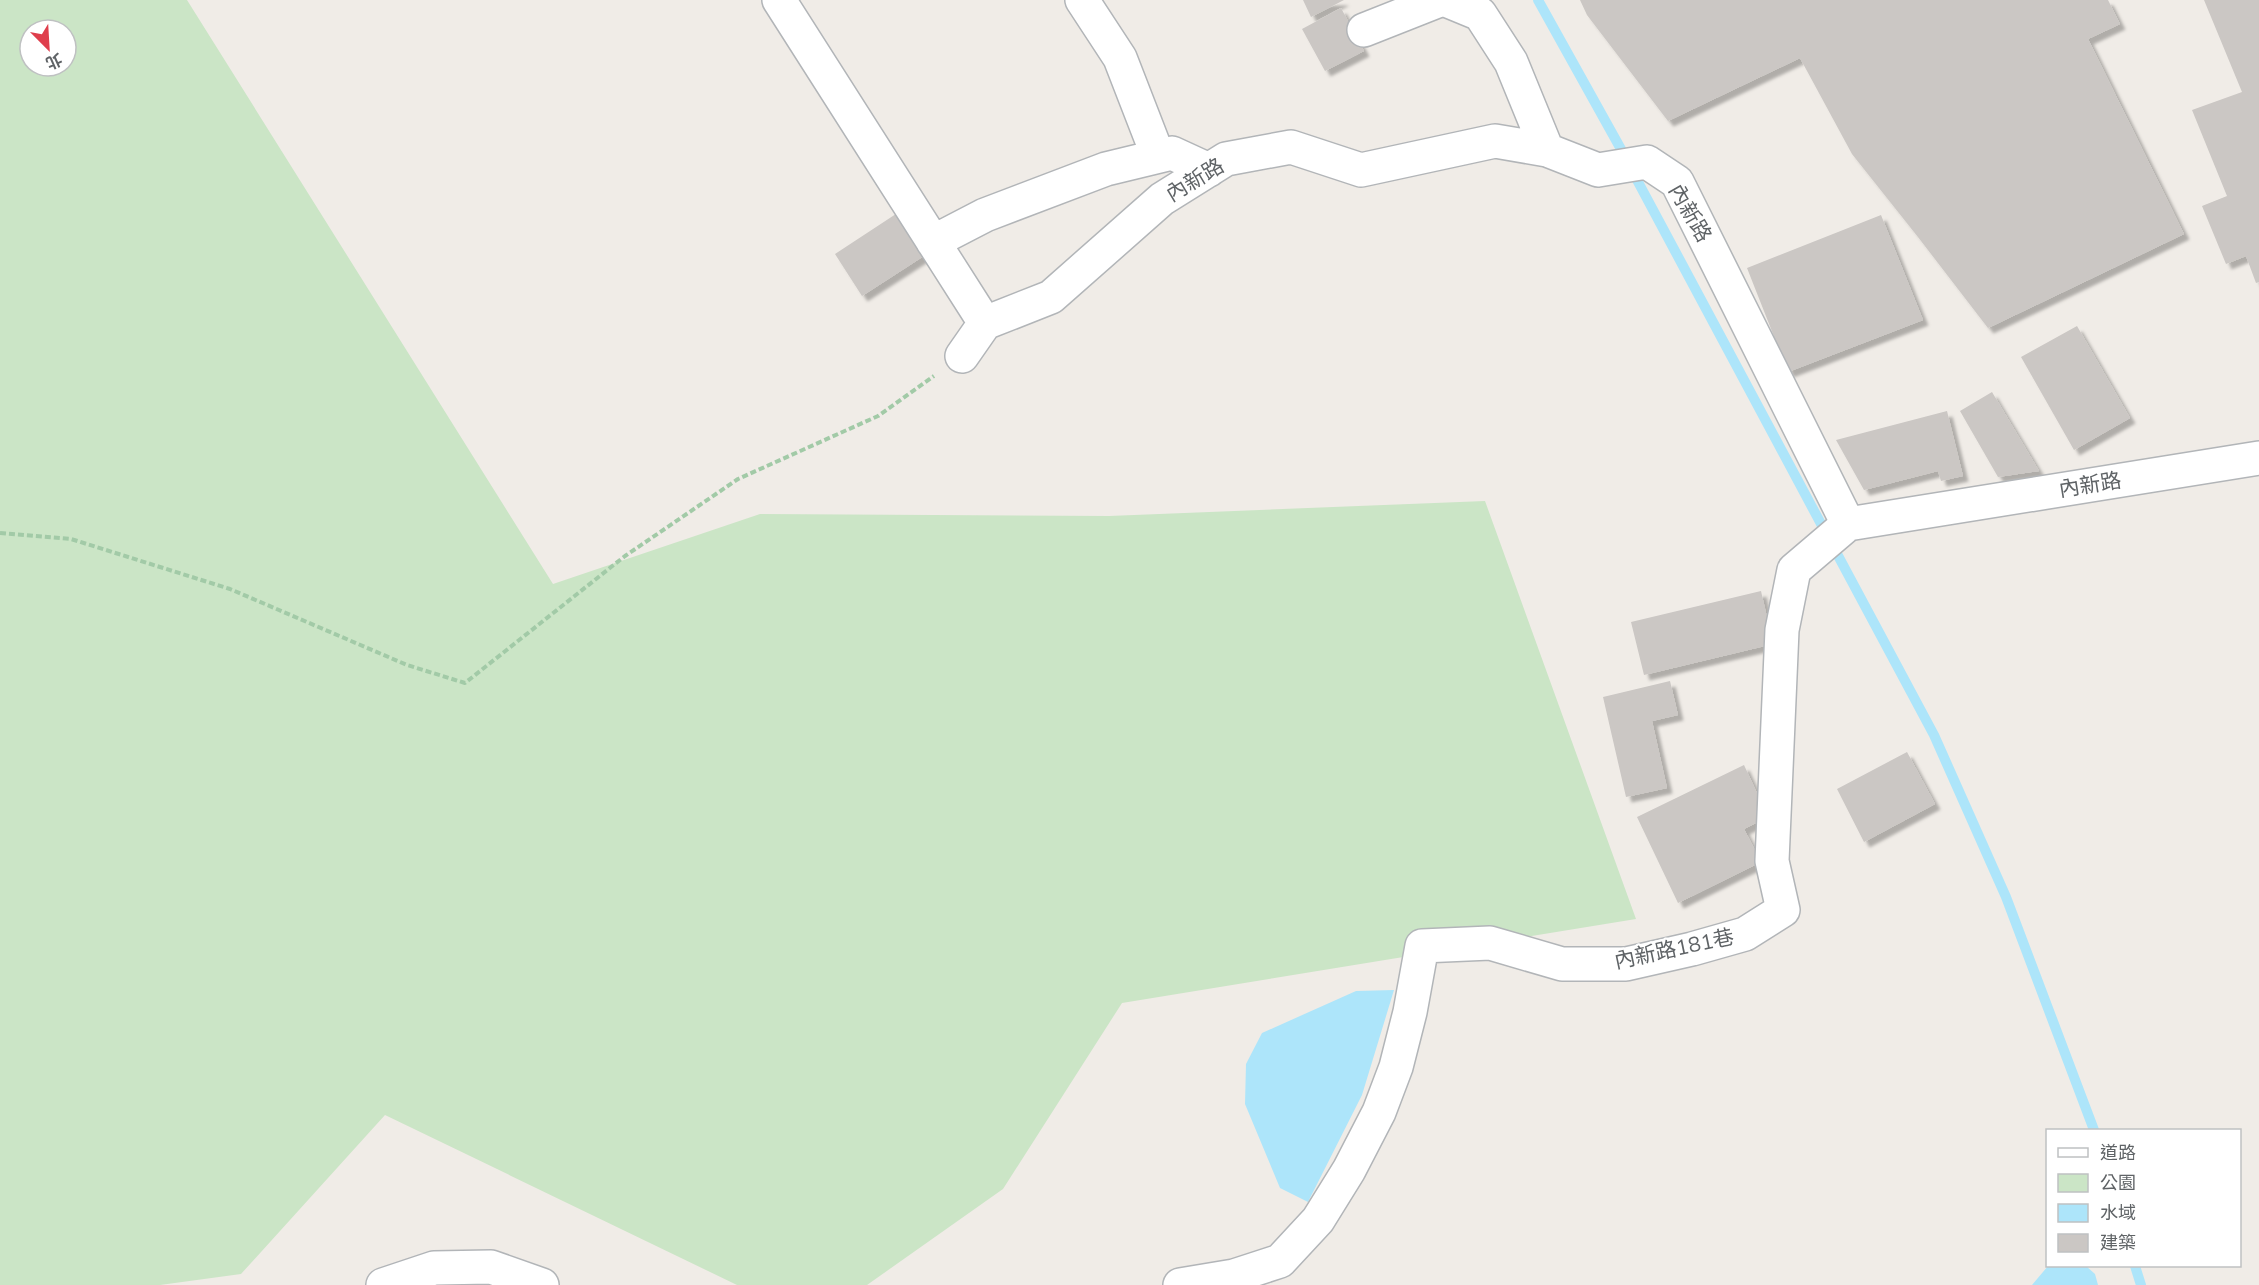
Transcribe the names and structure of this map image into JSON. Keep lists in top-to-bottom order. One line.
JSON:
{"streets":{"street":["內新路","內新路181巷"]},"crossings":[["內新路","內新路181巷"]],"legend":["道路","公園","水域","建築"],"north":"bottom right"}
